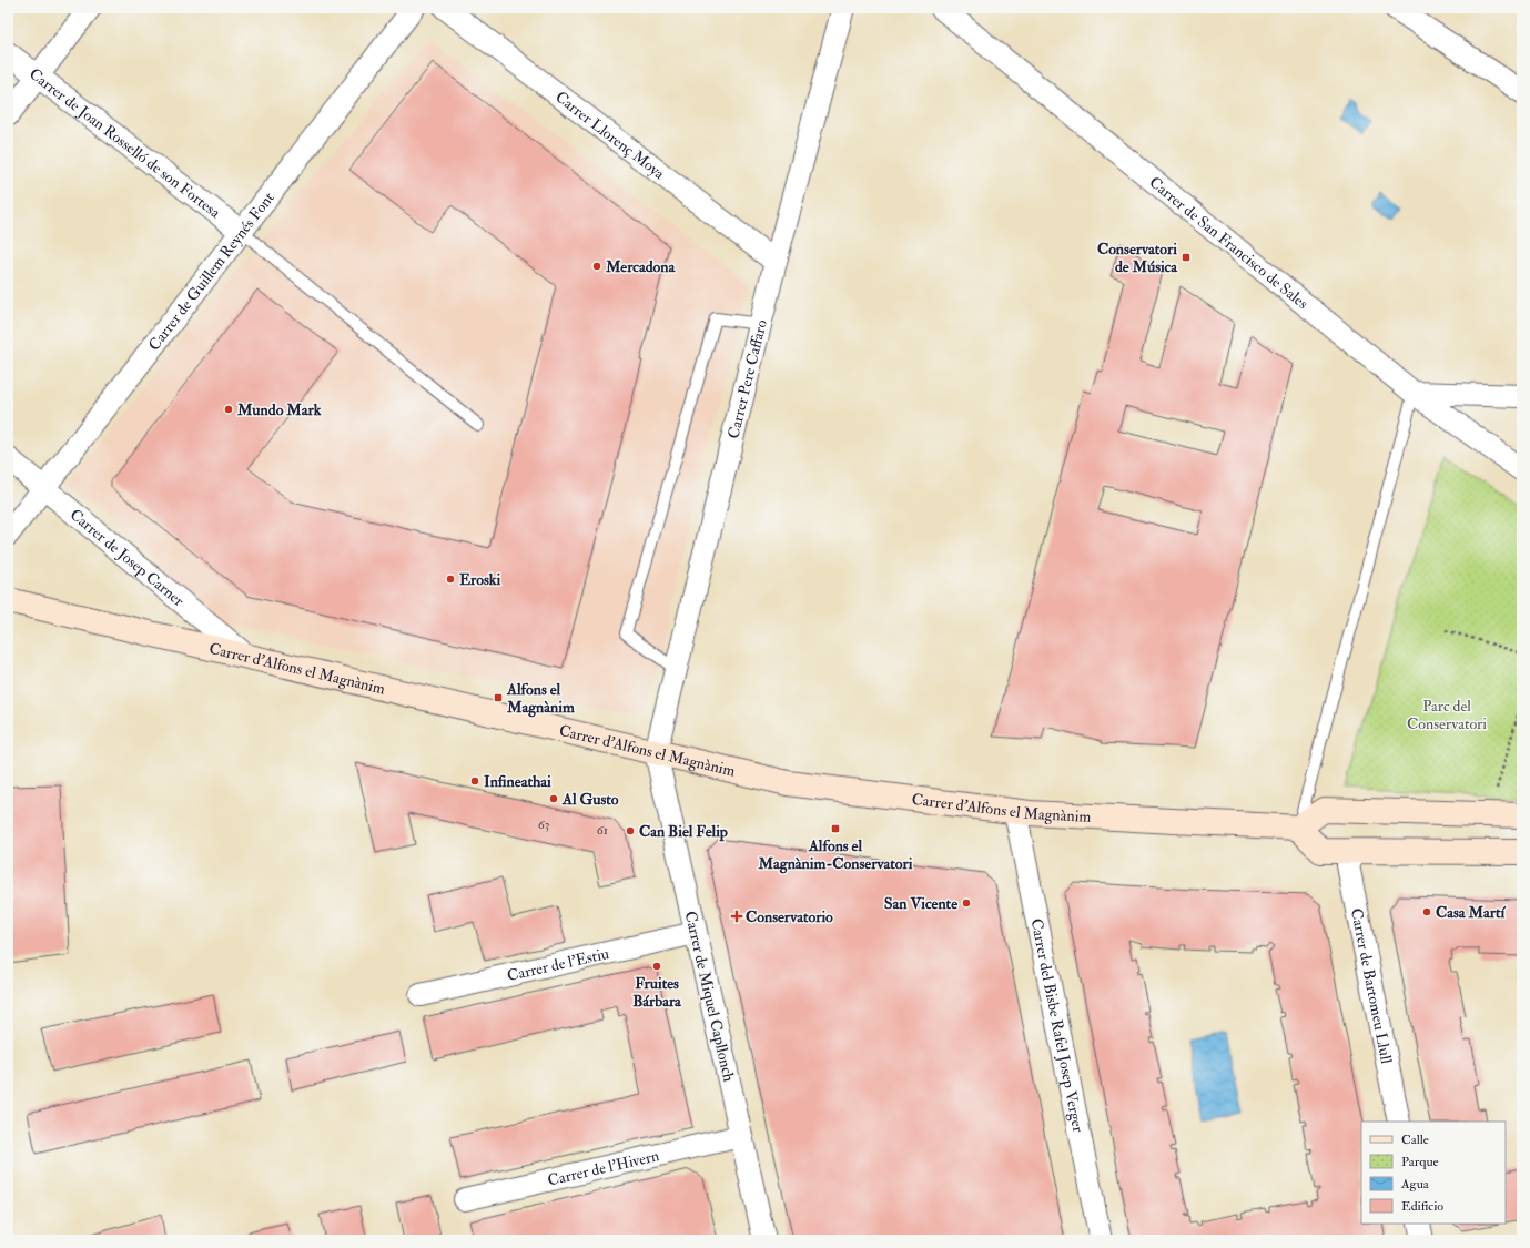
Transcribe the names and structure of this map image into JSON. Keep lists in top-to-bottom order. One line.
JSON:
{"streets":{"main road":["Carrer d'Alfons el Magnànim"],"street":["Carrer Llorenç Moya","Carrer de Joan Rosselló de son Fortesa","Carrer de San Francisco de Sales","Carrer de Guillem Reynés Font","Carrer Pere Caffaro","Carrer de Josep Carner","Carrer de l'Estiu","Carrer de Bartomeu Llull","Carrer de Miquel Capllonch","Carrer del Bisbe Rafel Josep Verger","Carrer de l'Hivern"]},"crossings":[["Carrer Llorenç Moya","Carrer Pere Caffaro"],["Carrer de Joan Rosselló de son Fortesa","Carrer de Guillem Reynés Font"],["Carrer de Guillem Reynés Font","Carrer de Josep Carner"],["Carrer Pere Caffaro","Carrer d'Alfons el Magnànim"],["Carrer Pere Caffaro","Carrer de Miquel Capllonch"],["Carrer de Josep Carner","Carrer d'Alfons el Magnànim"],["Carrer d'Alfons el Magnànim","Carrer de Miquel Capllonch"],["Carrer d'Alfons el Magnànim","Carrer del Bisbe Rafel Josep Verger"],["Carrer de l'Estiu","Carrer de Miquel Capllonch"],["Carrer de Miquel Capllonch","Carrer de l'Hivern"]],"parks":["Parc del Conservatori"],"places":{"transit":["Conservatori de Música","Alfons el Magnànim","Alfons el Magnànim-Conservatori"],"other":["Mercadona","Mundo Mark","Eroski","Infineathai","Al Gusto","Can Biel Felip","San Vicente","Casa Martí","Fruites Bárbara"],"health":["Conservatorio"]},"house_numbers":["63","61"],"legend":["Calle","Parque","Agua","Edificio"]}
